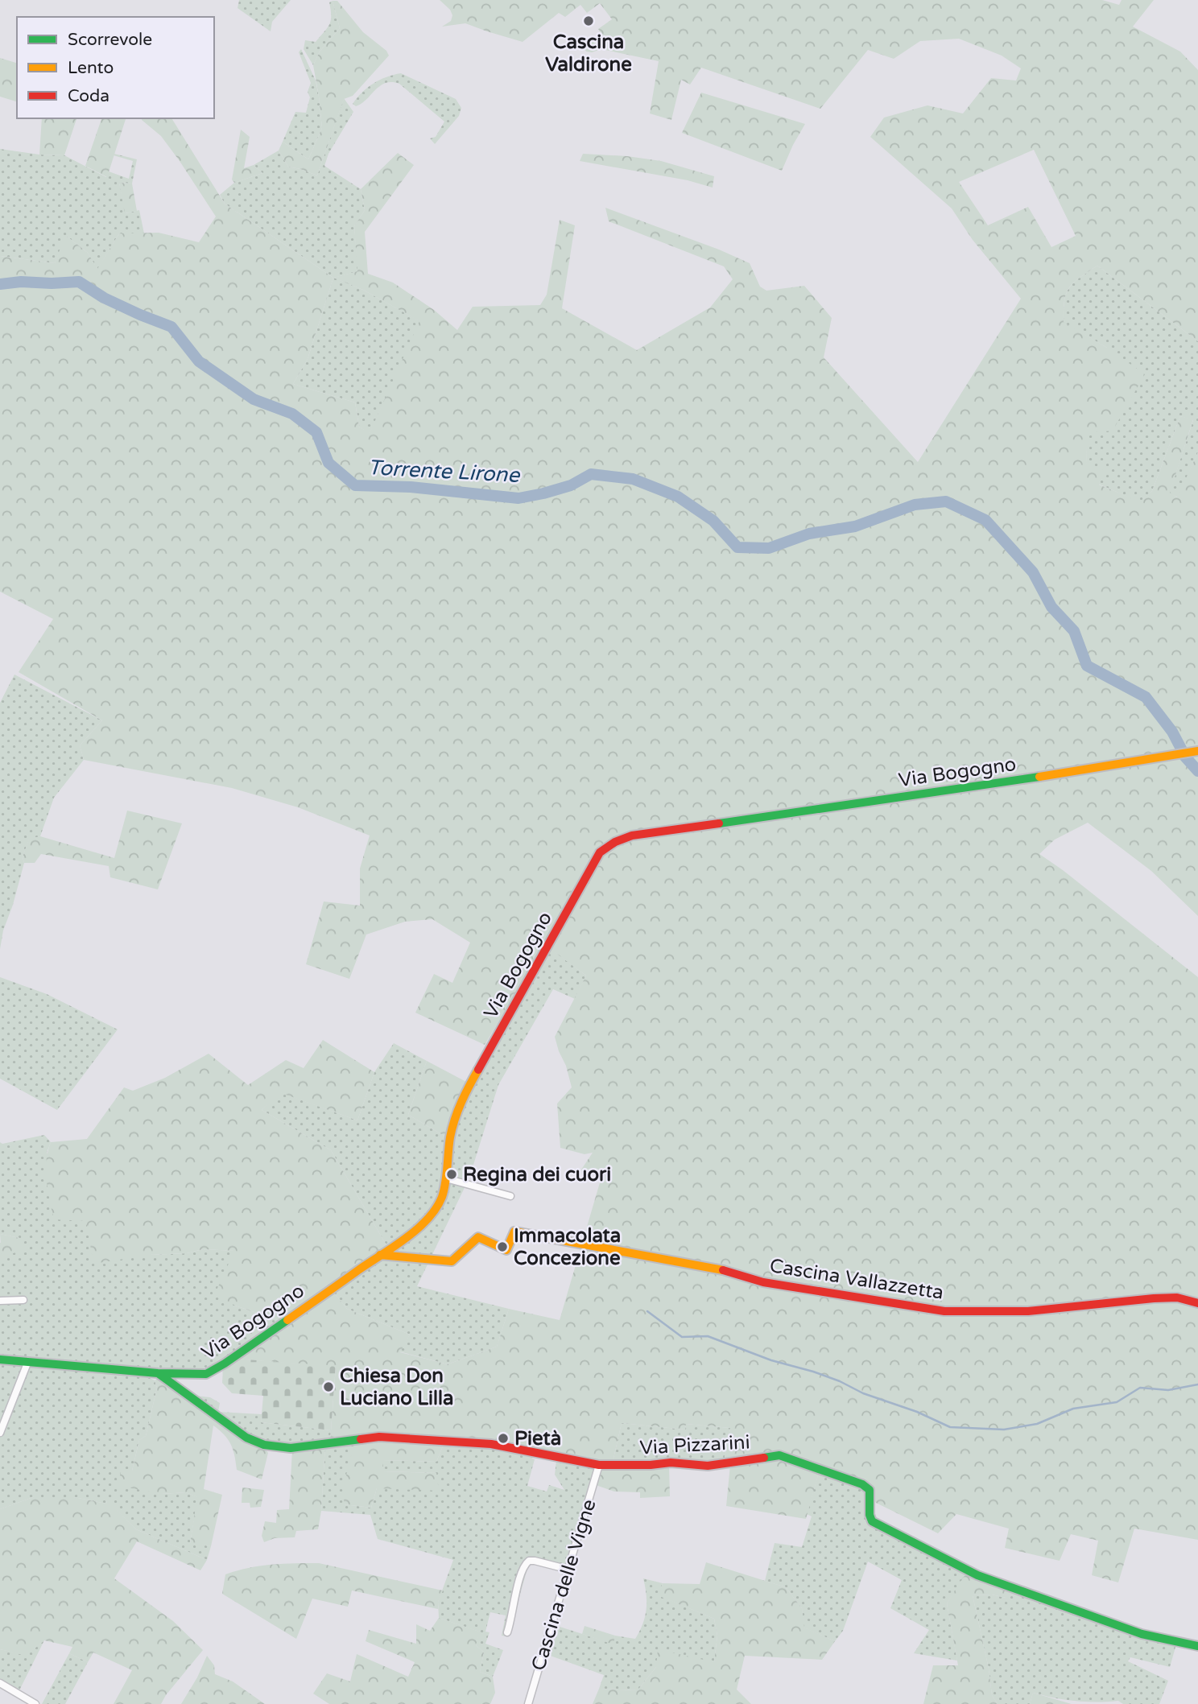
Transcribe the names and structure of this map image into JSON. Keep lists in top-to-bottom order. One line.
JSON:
{"streets":{"street":["Via Bogogno","Cascina Vallazzetta","Via Pizzarini","Cascina delle Vigne"]},"crossings":[["Via Bogogno","Cascina Vallazzetta"],["Via Bogogno","Via Pizzarini"],["Via Pizzarini","Cascina delle Vigne"]],"water":["Torrente Lirone"],"places":["Cascina Valdirone","Regina dei cuori","Immacolata Concezione","Chiesa Don Luciano Lilla","Pietà"],"legend":["Scorrevole","Lento","Coda"]}
